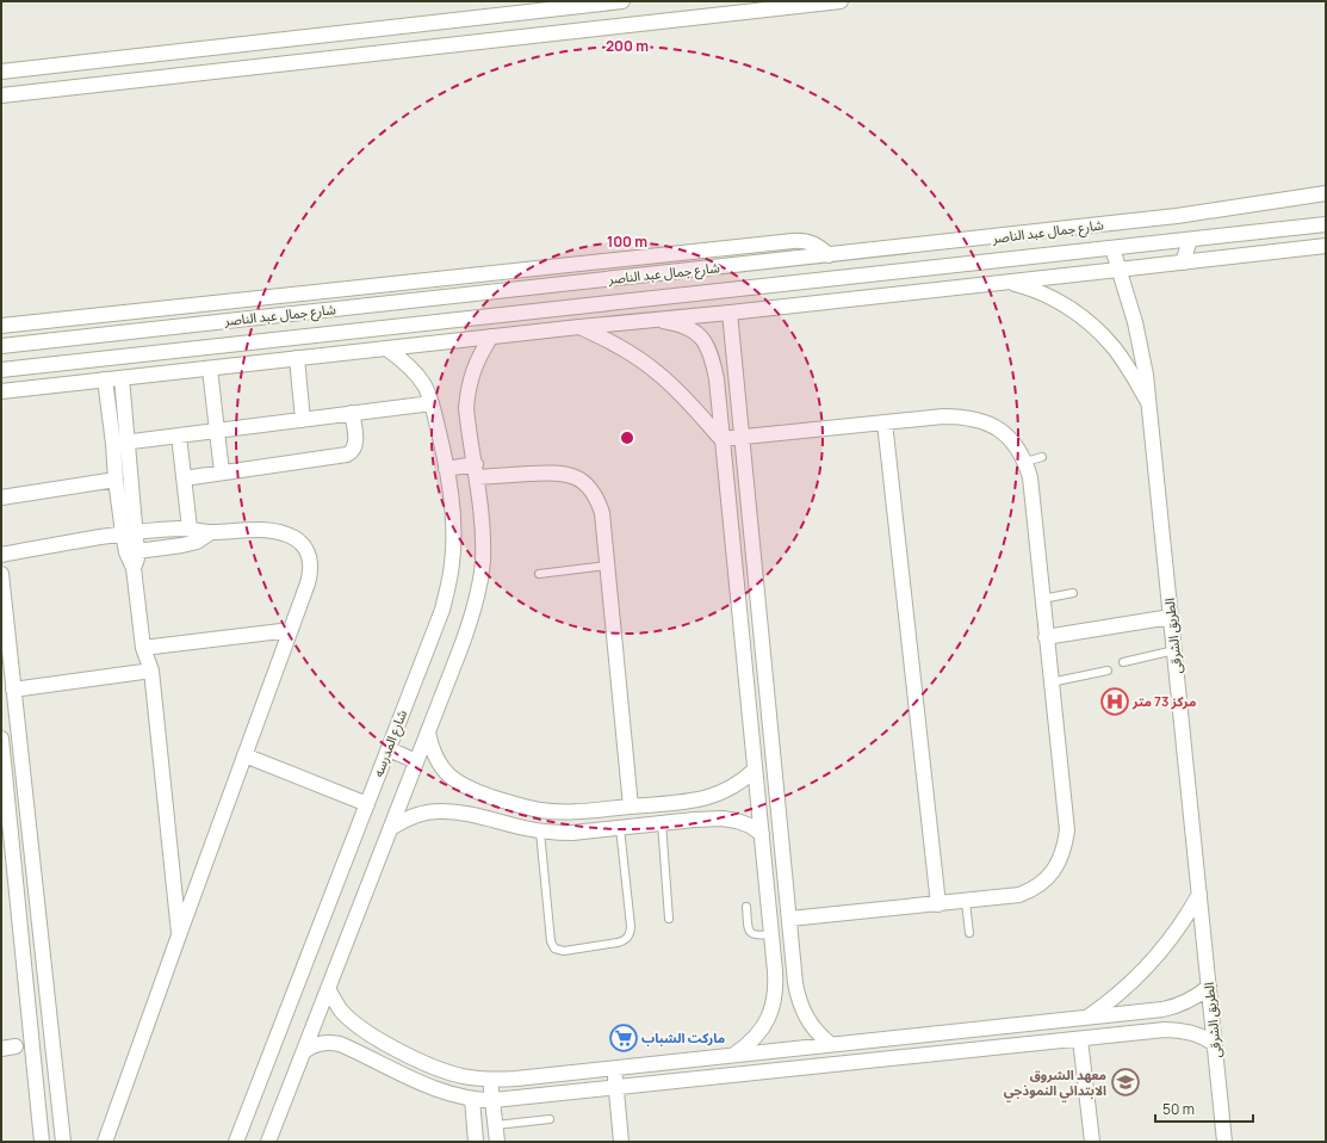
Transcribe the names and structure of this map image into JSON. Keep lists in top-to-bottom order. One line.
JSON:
{"streets":{"street":["شارع جمال عبد الناصر","الطريق الشرقى","شارع المدرسه"]},"crossings":[["شارع جمال عبد الناصر","الطريق الشرقى"]],"places":{"hospital":["مركز 73 متر"],"supermarket":["ماركت الشباب"],"school or university":["معهد الشروق الابتدائي النموذجي"]},"scale_bar":"50 m","rings":["200 m","100 m"]}
